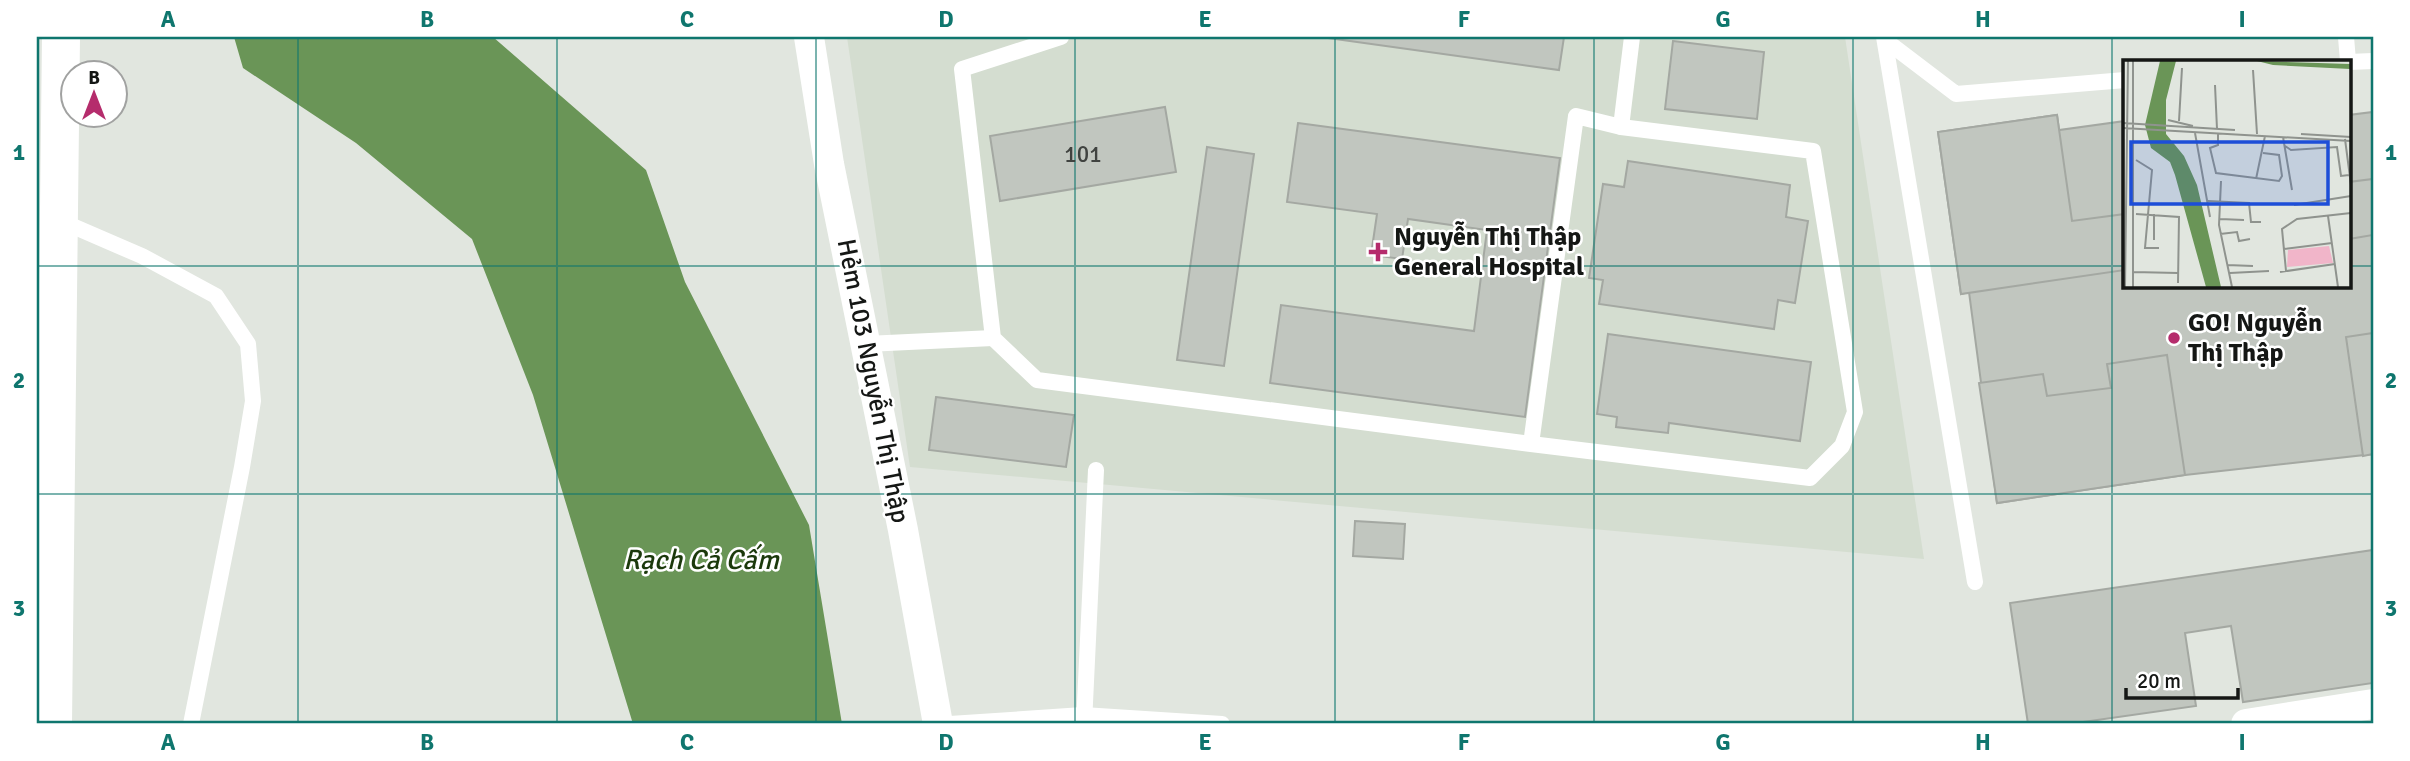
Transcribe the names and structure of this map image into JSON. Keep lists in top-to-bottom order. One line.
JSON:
{"streets":{"street":["Hẻm 103 Nguyễn Thị Thập"]},"water":["Rạch Cả Cấm"],"places":{"health":["Nguyễn Thị Thập General Hospital"],"other":["GO! Nguyễn Thị Thập"]},"house_numbers":["101"],"scale_bar":"20 m","north":"top","grid":{"columns":["A","B","C","D","E","F","G","H","I"],"rows":["1","2","3"]}}
